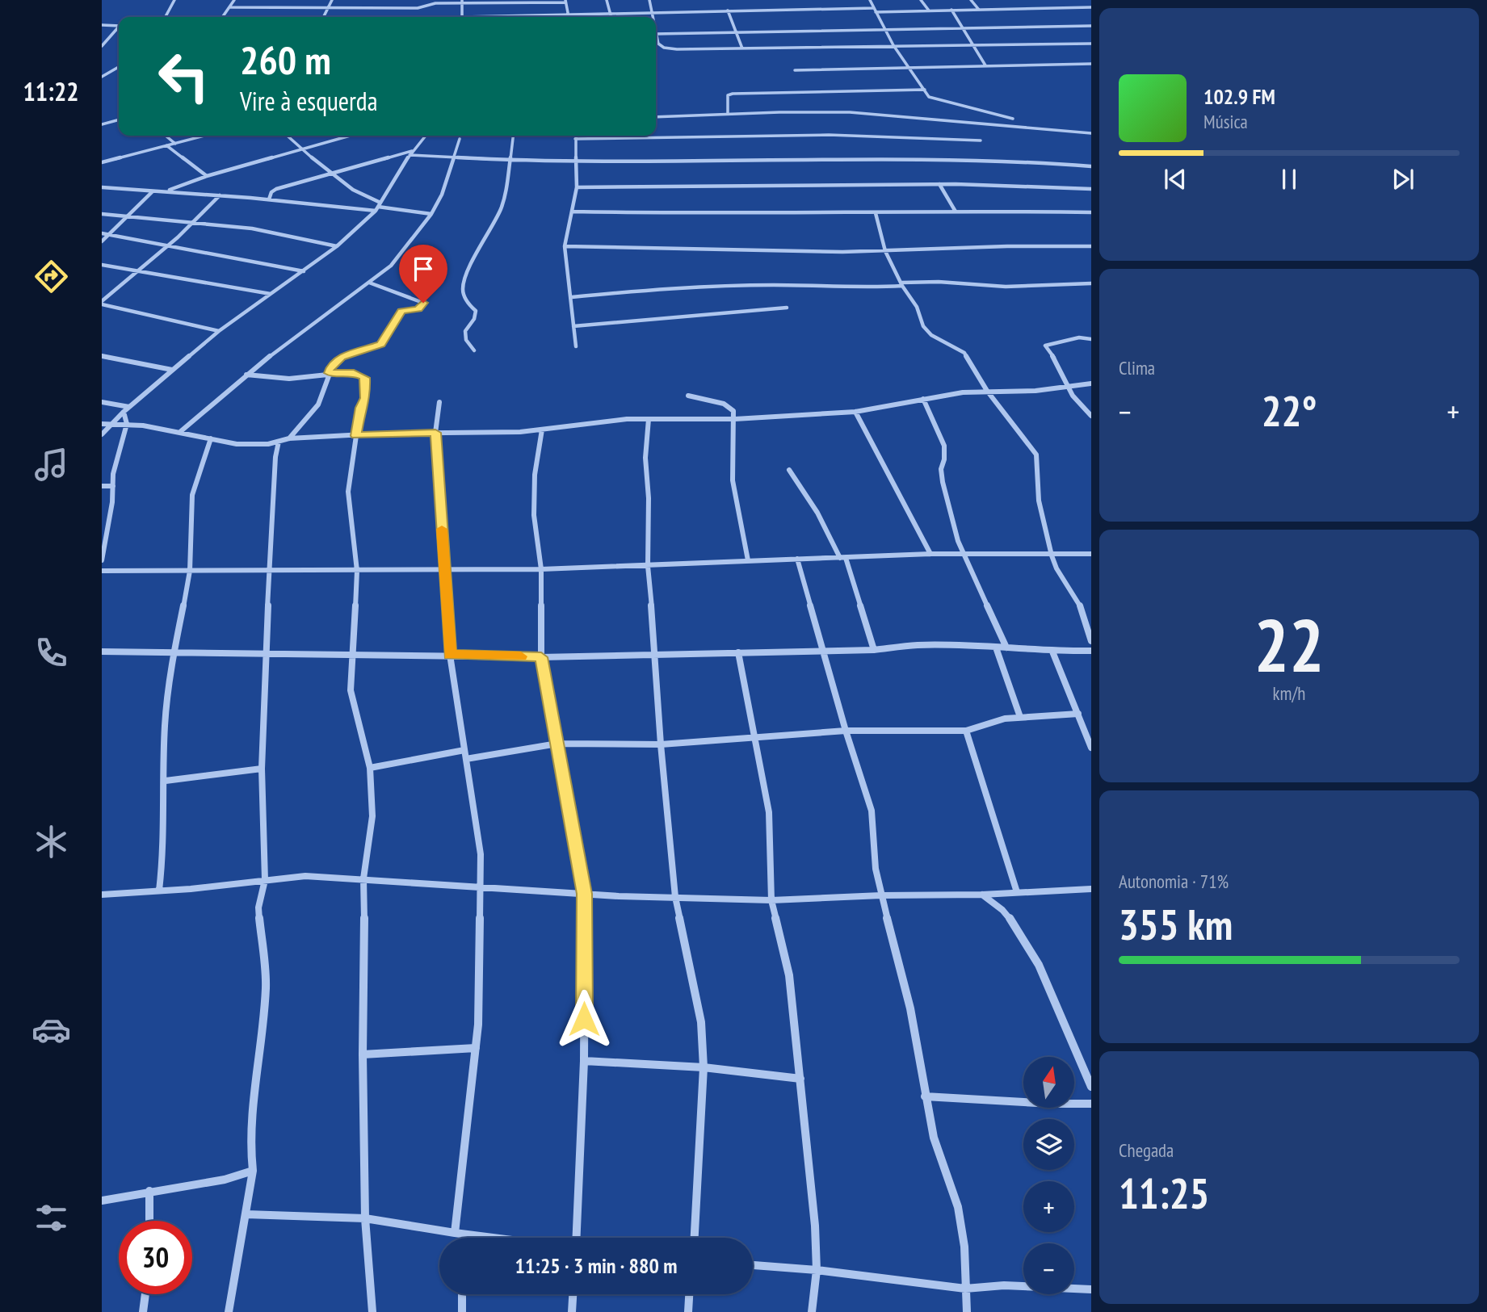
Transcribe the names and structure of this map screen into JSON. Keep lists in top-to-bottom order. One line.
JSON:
{"north":"top","page":{"tabs":"11:22","turn":["260 m","Vire à esquerda"],"song":["102.9 FM","Música"],"tile":["Clima",["22","km/h"],["Autonomia · 71%","355 km"],["Chegada","11:25"]],"heat":["−","22°","+"],"map_buttons":["+","−"],"limit":"30","trip":"11:25 · 3 min · 880 m"}}
